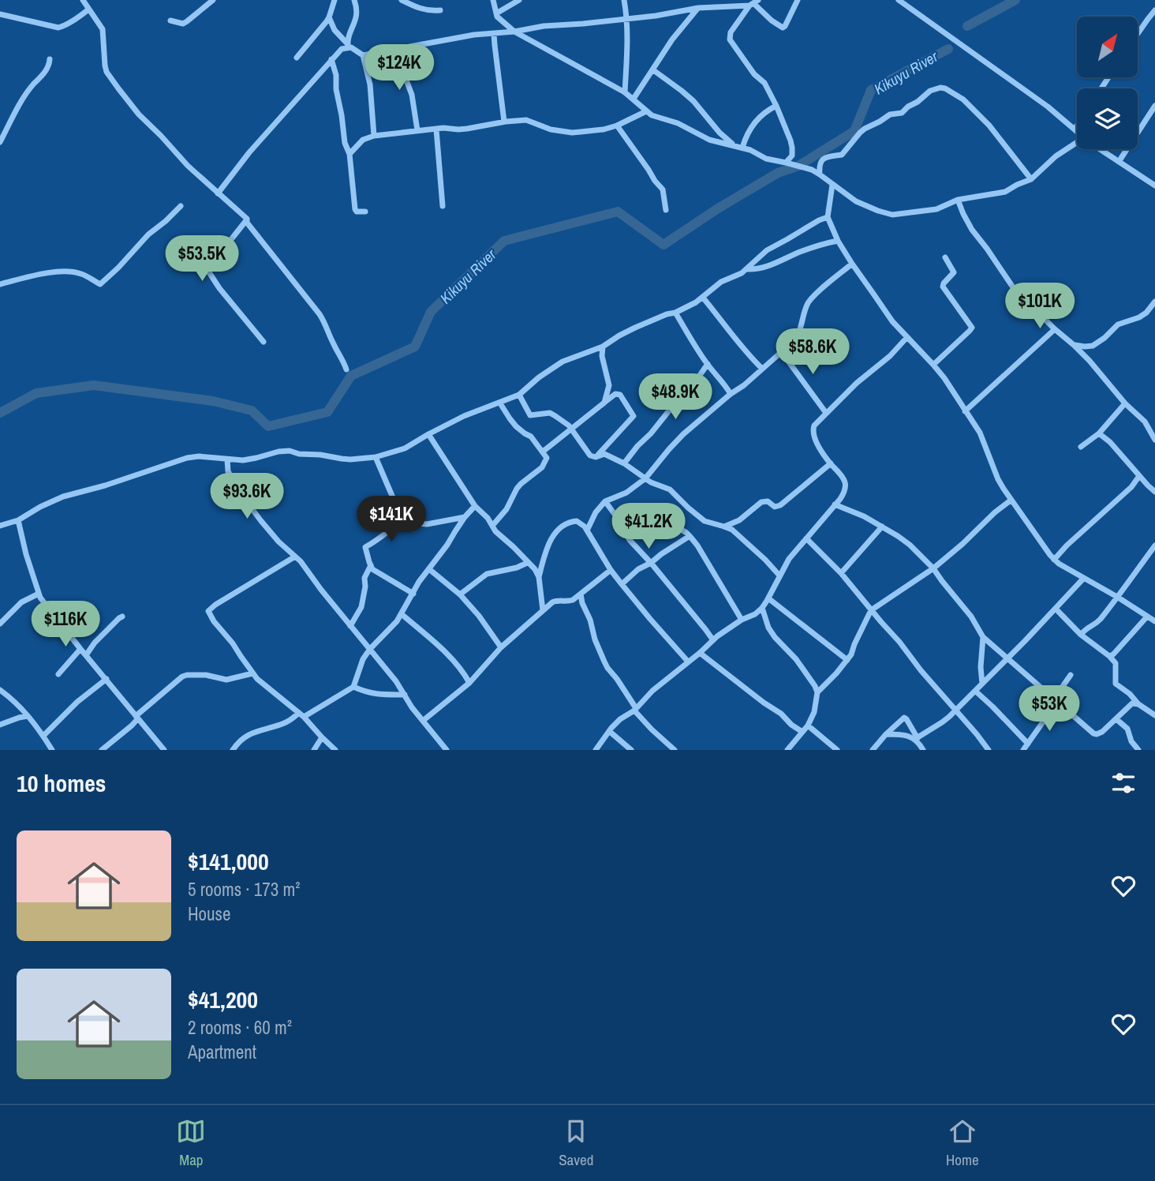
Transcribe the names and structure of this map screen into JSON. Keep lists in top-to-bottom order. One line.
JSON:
{"water":["Kikuyu River"],"north":"top right","page":{"price":["$124K","$53.5K","$101K","$58.6K","$48.9K","$93.6K","$141K","$41.2K","$116K","$53K"],"heading":"10 homes","list":[{"name":"$141,000","note":"5 rooms · 173 m² · House"},{"name":"$41,200","note":"2 rooms · 60 m² · Apartment"}],"tabs":["Map","Saved","Home"]}}
